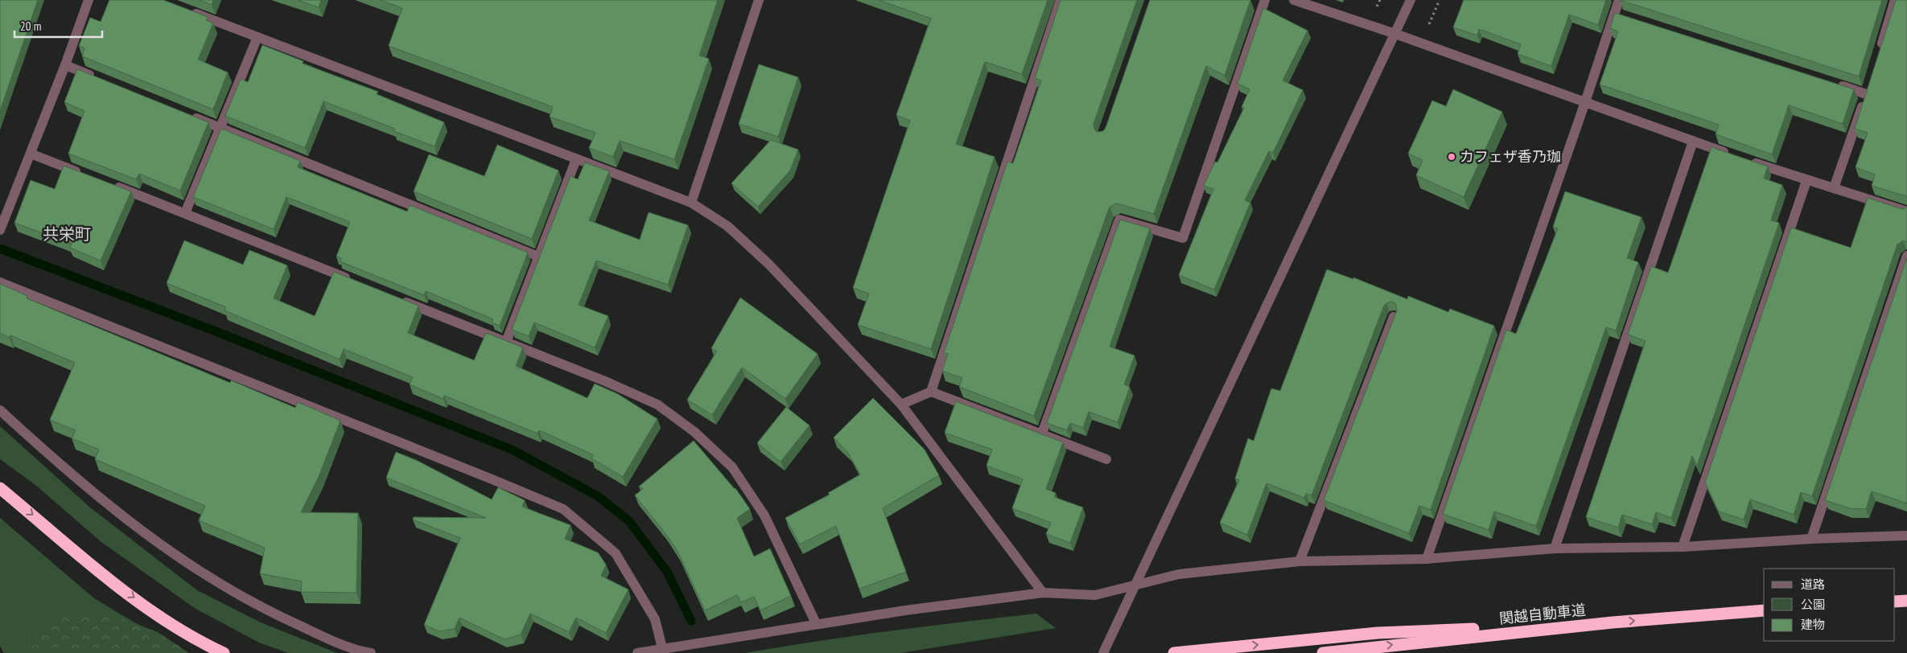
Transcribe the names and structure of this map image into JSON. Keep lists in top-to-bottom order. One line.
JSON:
{"streets":{"highway":["関越自動車道"]},"districts":["共栄町"],"places":["カフェザ香乃珈"],"legend":["道路","公園","建物"],"scale_bar":"20 m"}
